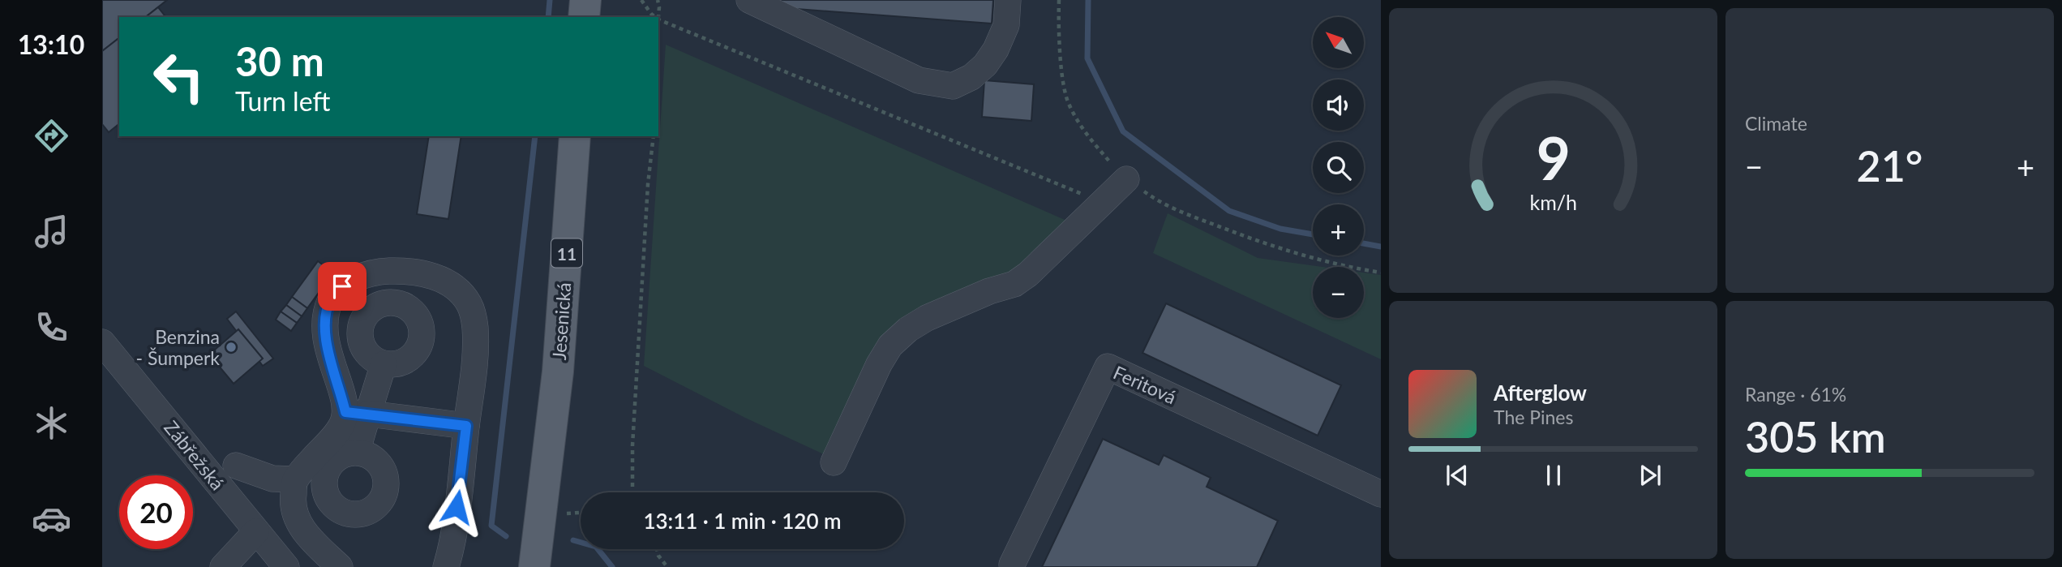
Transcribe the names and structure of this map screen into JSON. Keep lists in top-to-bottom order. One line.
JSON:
{"streets":{"main road":["11","Jesenická"],"street":["Feritová","Zábřežská"]},"places":["Benzina - Šumperk"],"north":"top left","page":{"tabs":"13:10","tile":["Climate",["Range · 61%","305 km"]],"map_buttons":["+","−"],"turn":["30 m","Turn left"],"heat":["−","21°","+"],"song":["Afterglow","The Pines"],"limit":"20","trip":"13:11 · 1 min · 120 m","gauge":["9","km/h"]}}
